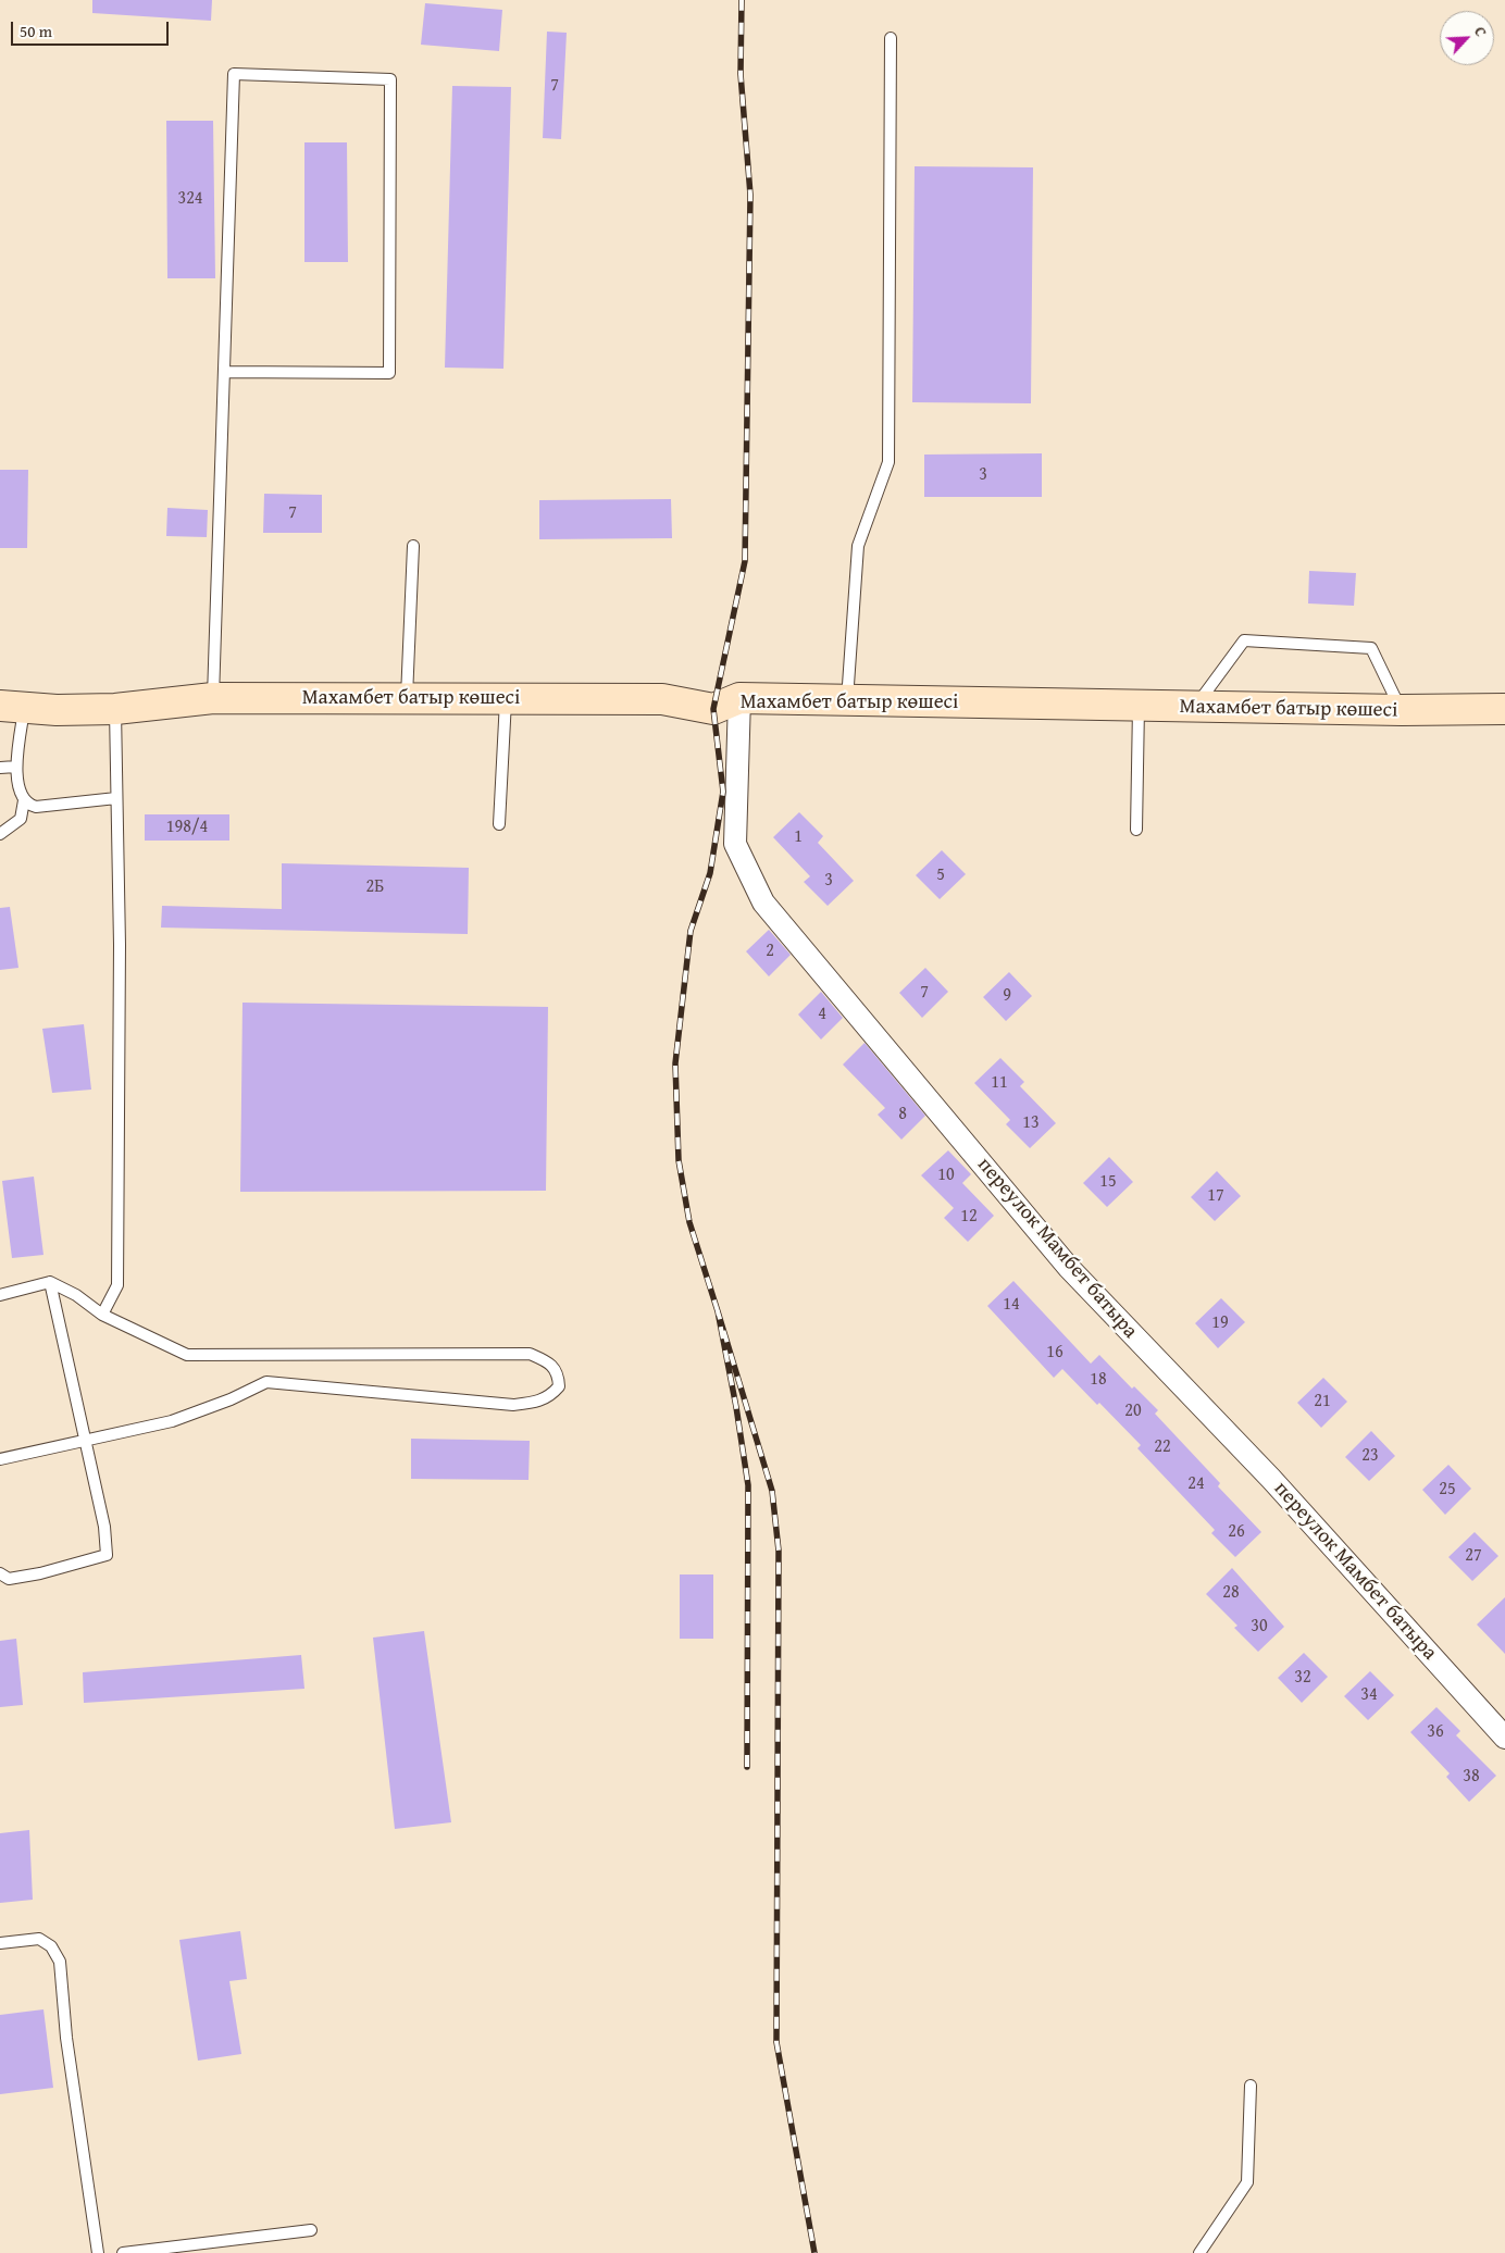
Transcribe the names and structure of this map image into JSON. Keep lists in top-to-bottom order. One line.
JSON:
{"streets":{"street":["Махамбет батыр көшесі","переулок Мамбет батыра"]},"crossings":[["Махамбет батыр көшесі","переулок Мамбет батыра"]],"house_numbers":["7","324","3","7","198/4","1","5","3","2Б","2","7","9","4","11","8","13","10","15","17","12","14","19","16","18","21","20","22","23","24","25","26","27","28","30","32","34","36","38"],"scale_bar":"50 m","north":"top right"}
